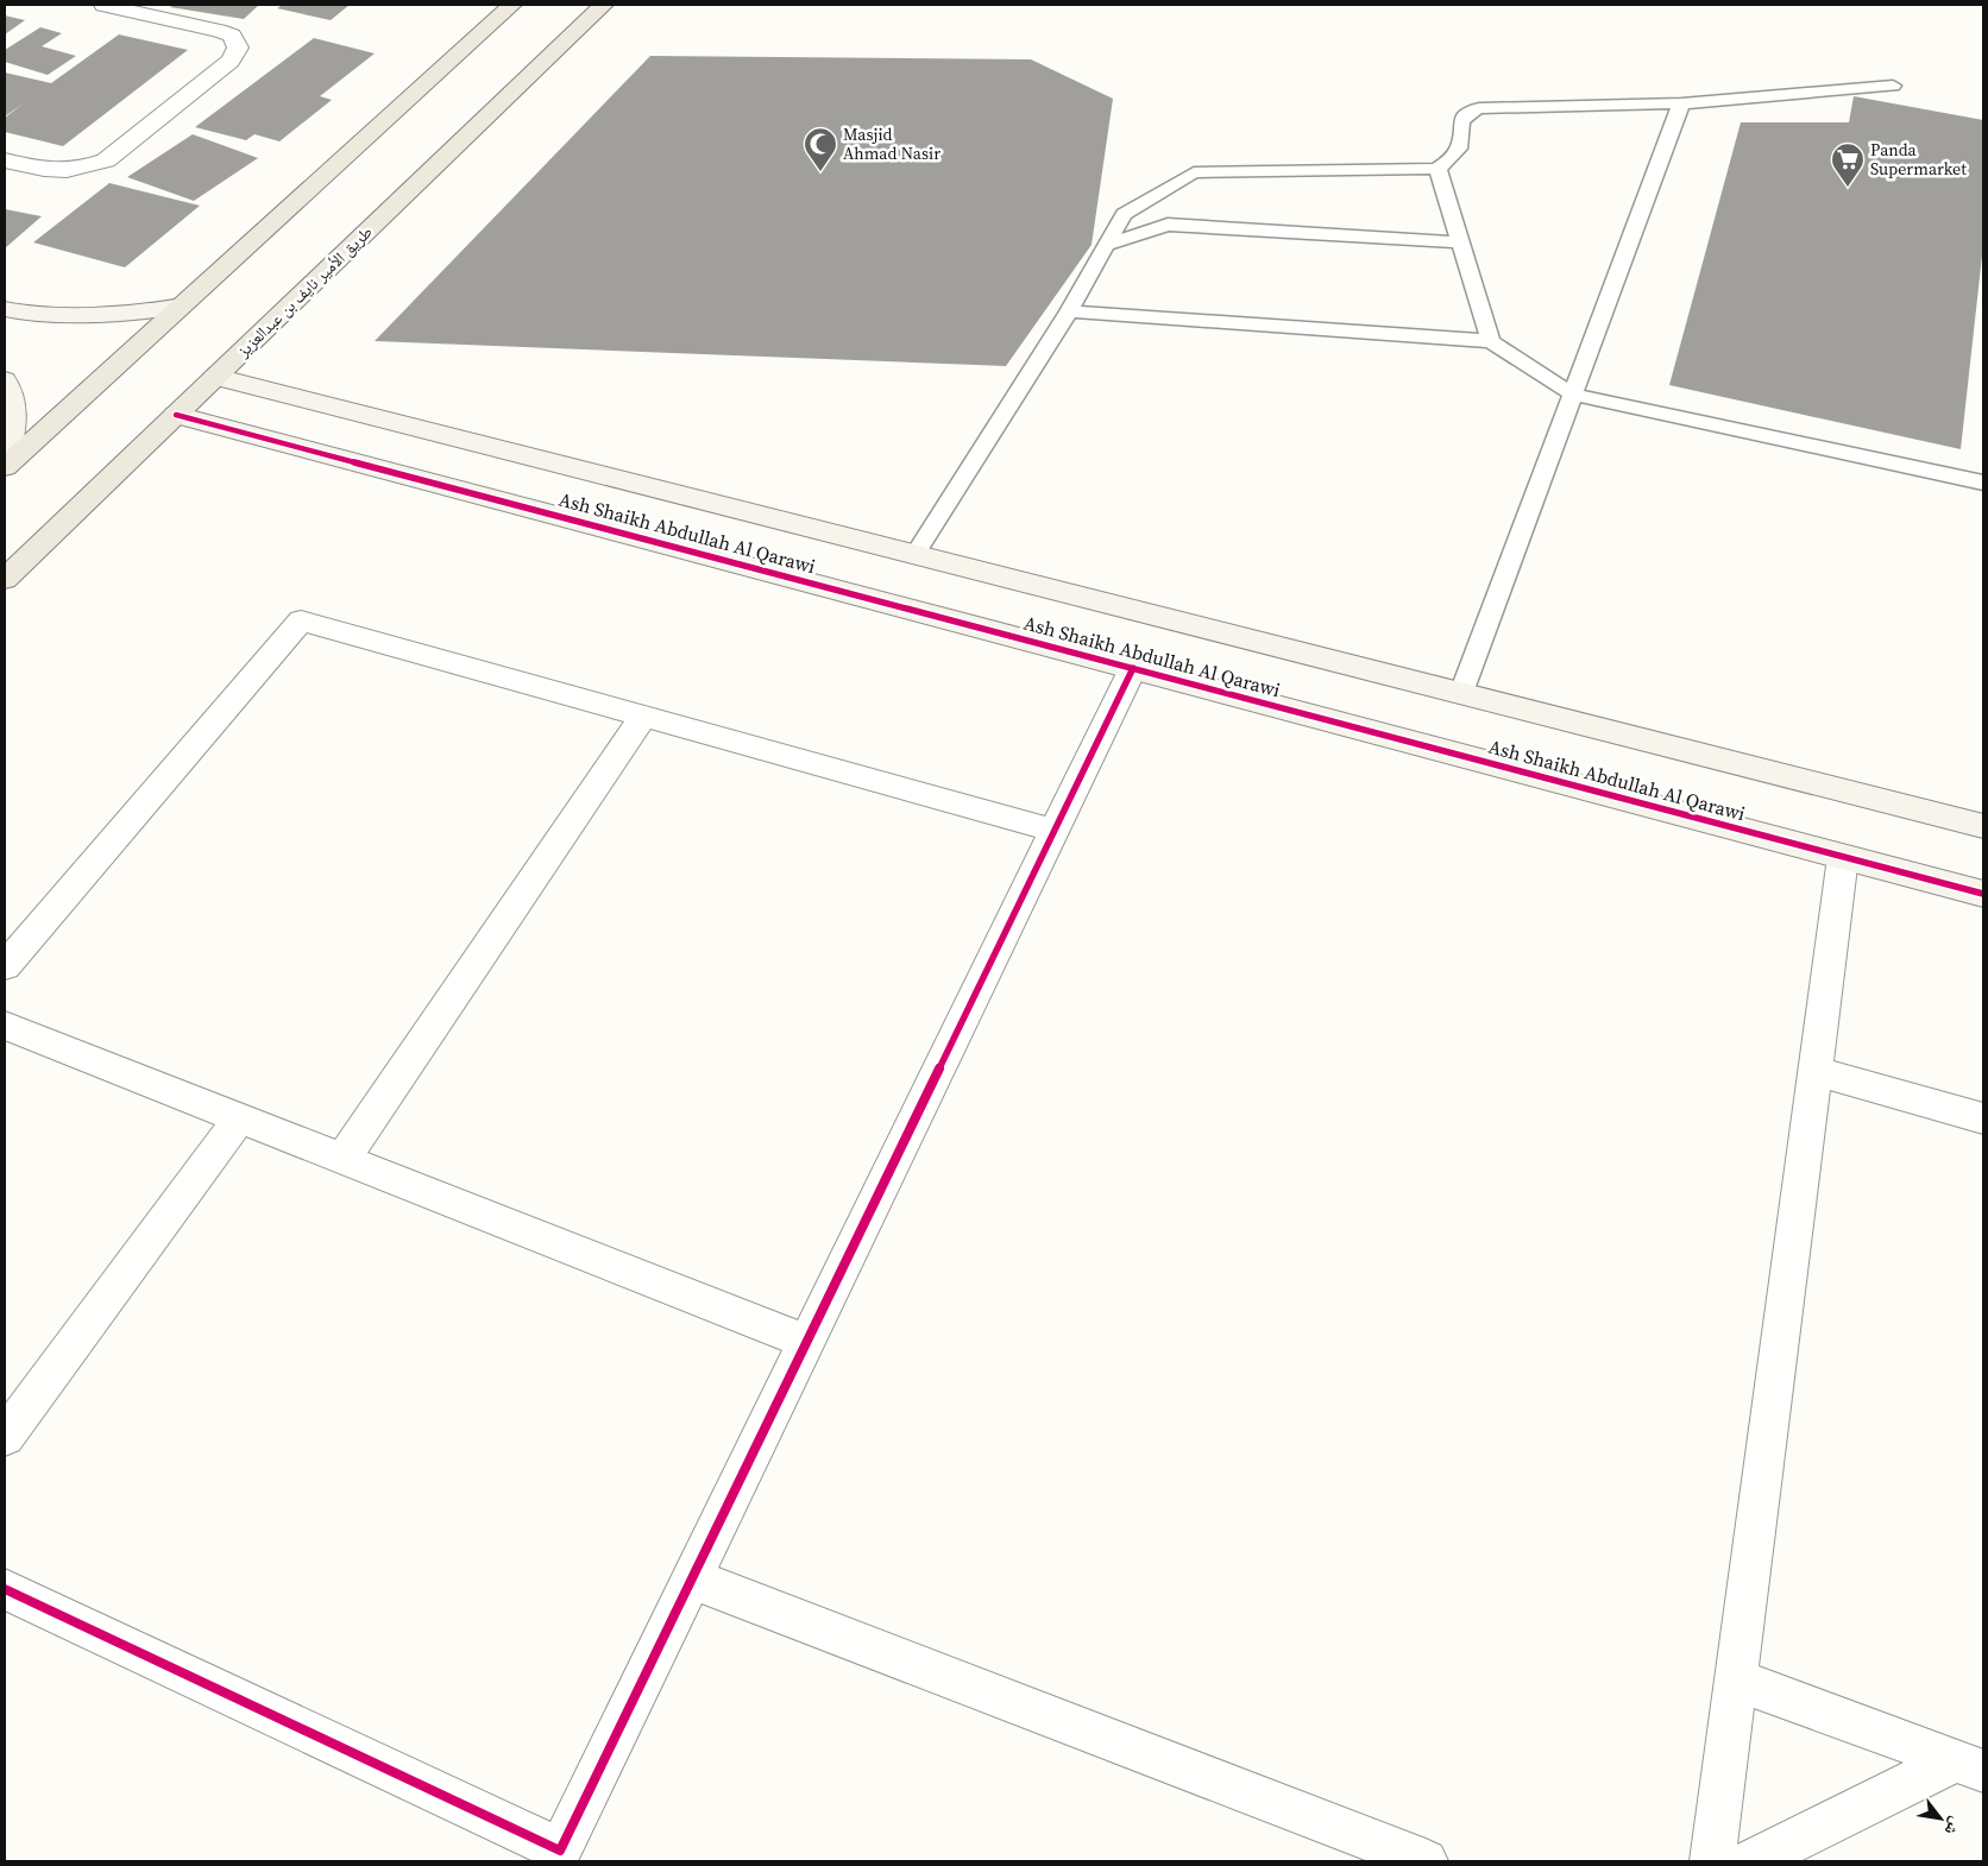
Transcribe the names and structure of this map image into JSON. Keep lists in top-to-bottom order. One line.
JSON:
{"streets":{"main road":["طريق الأمير نايف بن عبدالعزيز"],"street":["Ash Shaikh Abdullah Al Qarawi"]},"crossings":[["طريق الأمير نايف بن عبدالعزيز","Ash Shaikh Abdullah Al Qarawi"]],"places":{"mosque":["Masjid Ahmad Nasir"],"supermarket":["Panda Supermarket"]},"north":"bottom right"}
